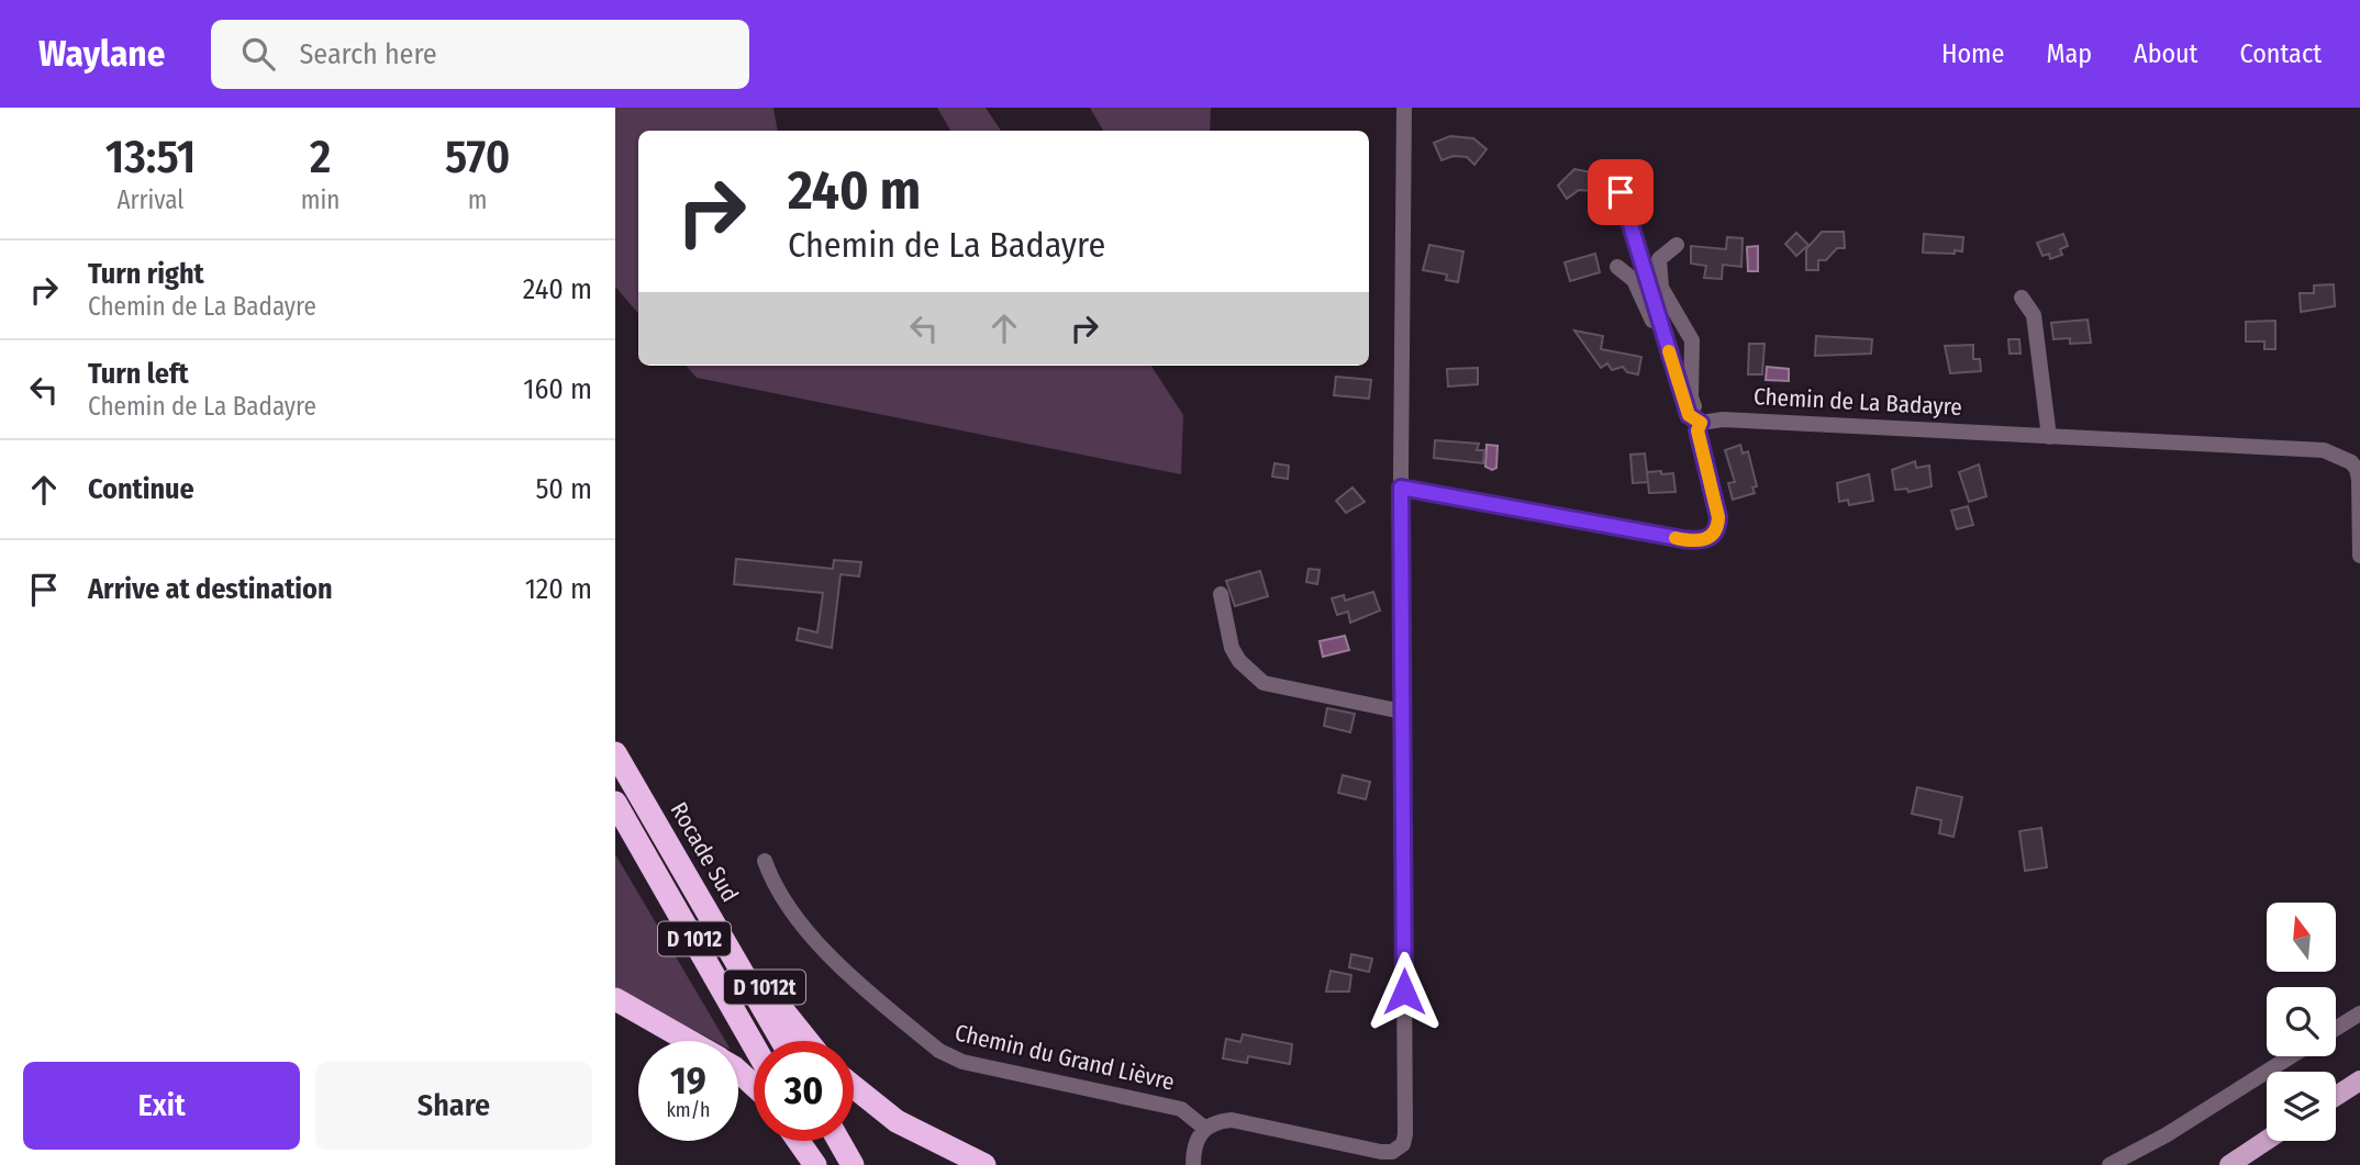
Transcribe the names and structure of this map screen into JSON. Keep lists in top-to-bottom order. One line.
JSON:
{"streets":{"highway":["Rocade Sud","D 1012","D 1012t"],"street":["Chemin de La Badayre","Chemin du Grand Lièvre"]},"crossings":[["Rocade Sud","D 1012t"]],"north":"top","page":{"header":"Waylane","search":"Search here","nav":["Home","Map","About","Contact"],"eta":["13:51","Arrival","2","min","570","m"],"turn":["240 m","Chemin de La Badayre"],"list":[{"name":"Turn right","note":"Chemin de La Badayre","value":"240 m"},{"name":"Turn left","note":"Chemin de La Badayre","value":"160 m"},{"name":"Continue","value":"50 m"},{"name":"Arrive at destination","value":"120 m"}],"speed":"19 km/h","limit":"30","buttons":["Exit","Share"]}}
